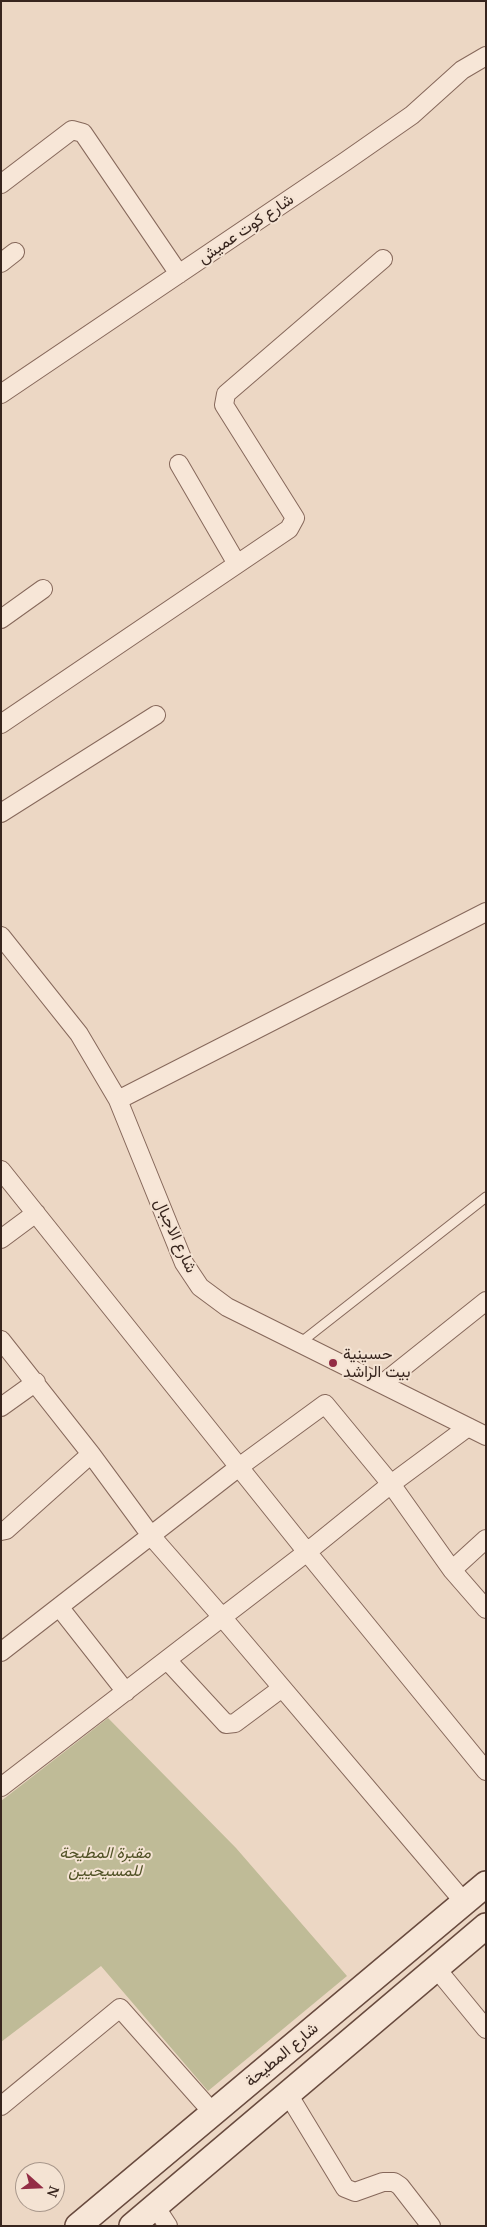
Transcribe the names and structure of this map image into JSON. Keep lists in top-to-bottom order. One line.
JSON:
{"streets":{"street":["شارع كوت عميش","شارع الاجبال","شارع المطيحة"]},"parks":["مقبرة المطيحة للمسيحيين"],"places":["حسينية بيت الراشد"],"north":"right"}
